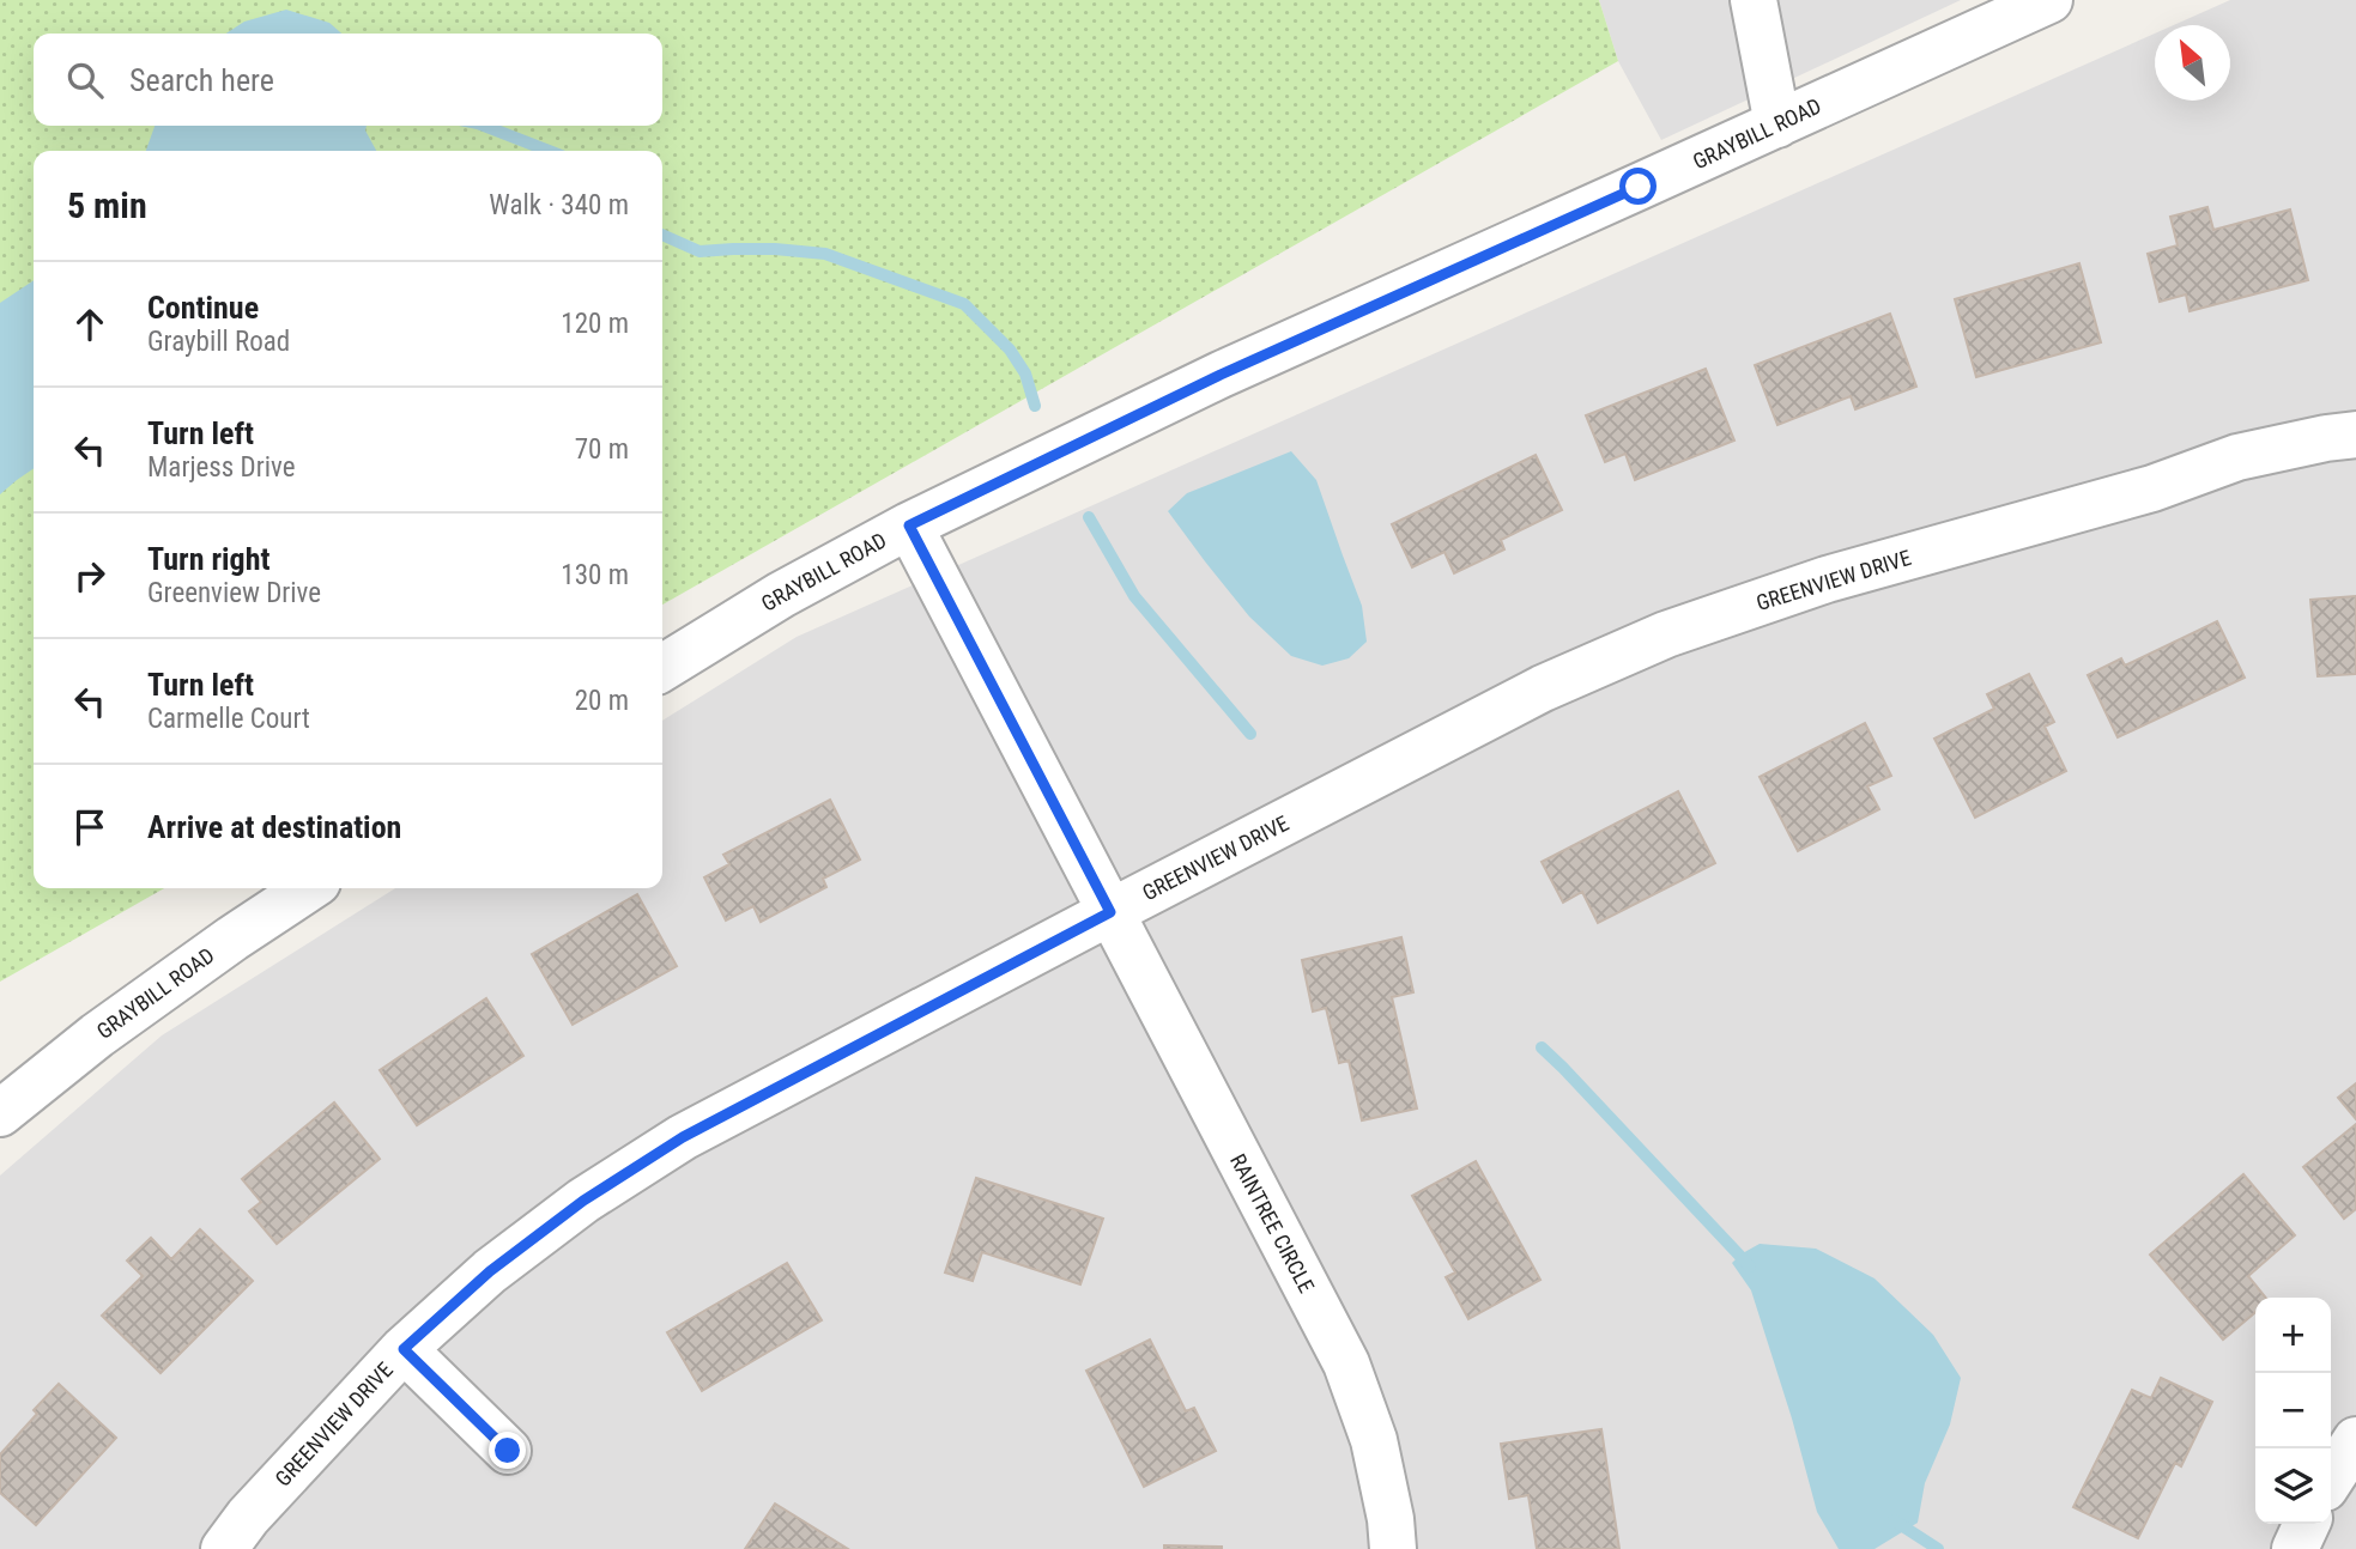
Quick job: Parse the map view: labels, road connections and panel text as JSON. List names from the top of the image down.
{
  "streets": {
    "street": ["GRAYBILL ROAD", "GREENVIEW DRIVE", "RAINTREE CIRCLE"]
  },
  "crossings": [
    ["GRAYBILL ROAD", "RAINTREE CIRCLE"],
    ["GREENVIEW DRIVE", "RAINTREE CIRCLE"]
  ],
  "north": "top left",
  "page": {
    "search": "Search here",
    "heading": ["5 min", "Walk · 340 m"],
    "list": [
      ["Continue", "Graybill Road", "120 m"],
      ["Turn left", "Marjess Drive", "70 m"],
      ["Turn right", "Greenview Drive", "130 m"],
      ["Turn left", "Carmelle Court", "20 m"],
      "Arrive at destination"
    ],
    "map_buttons": ["+", "−"]
  }
}
